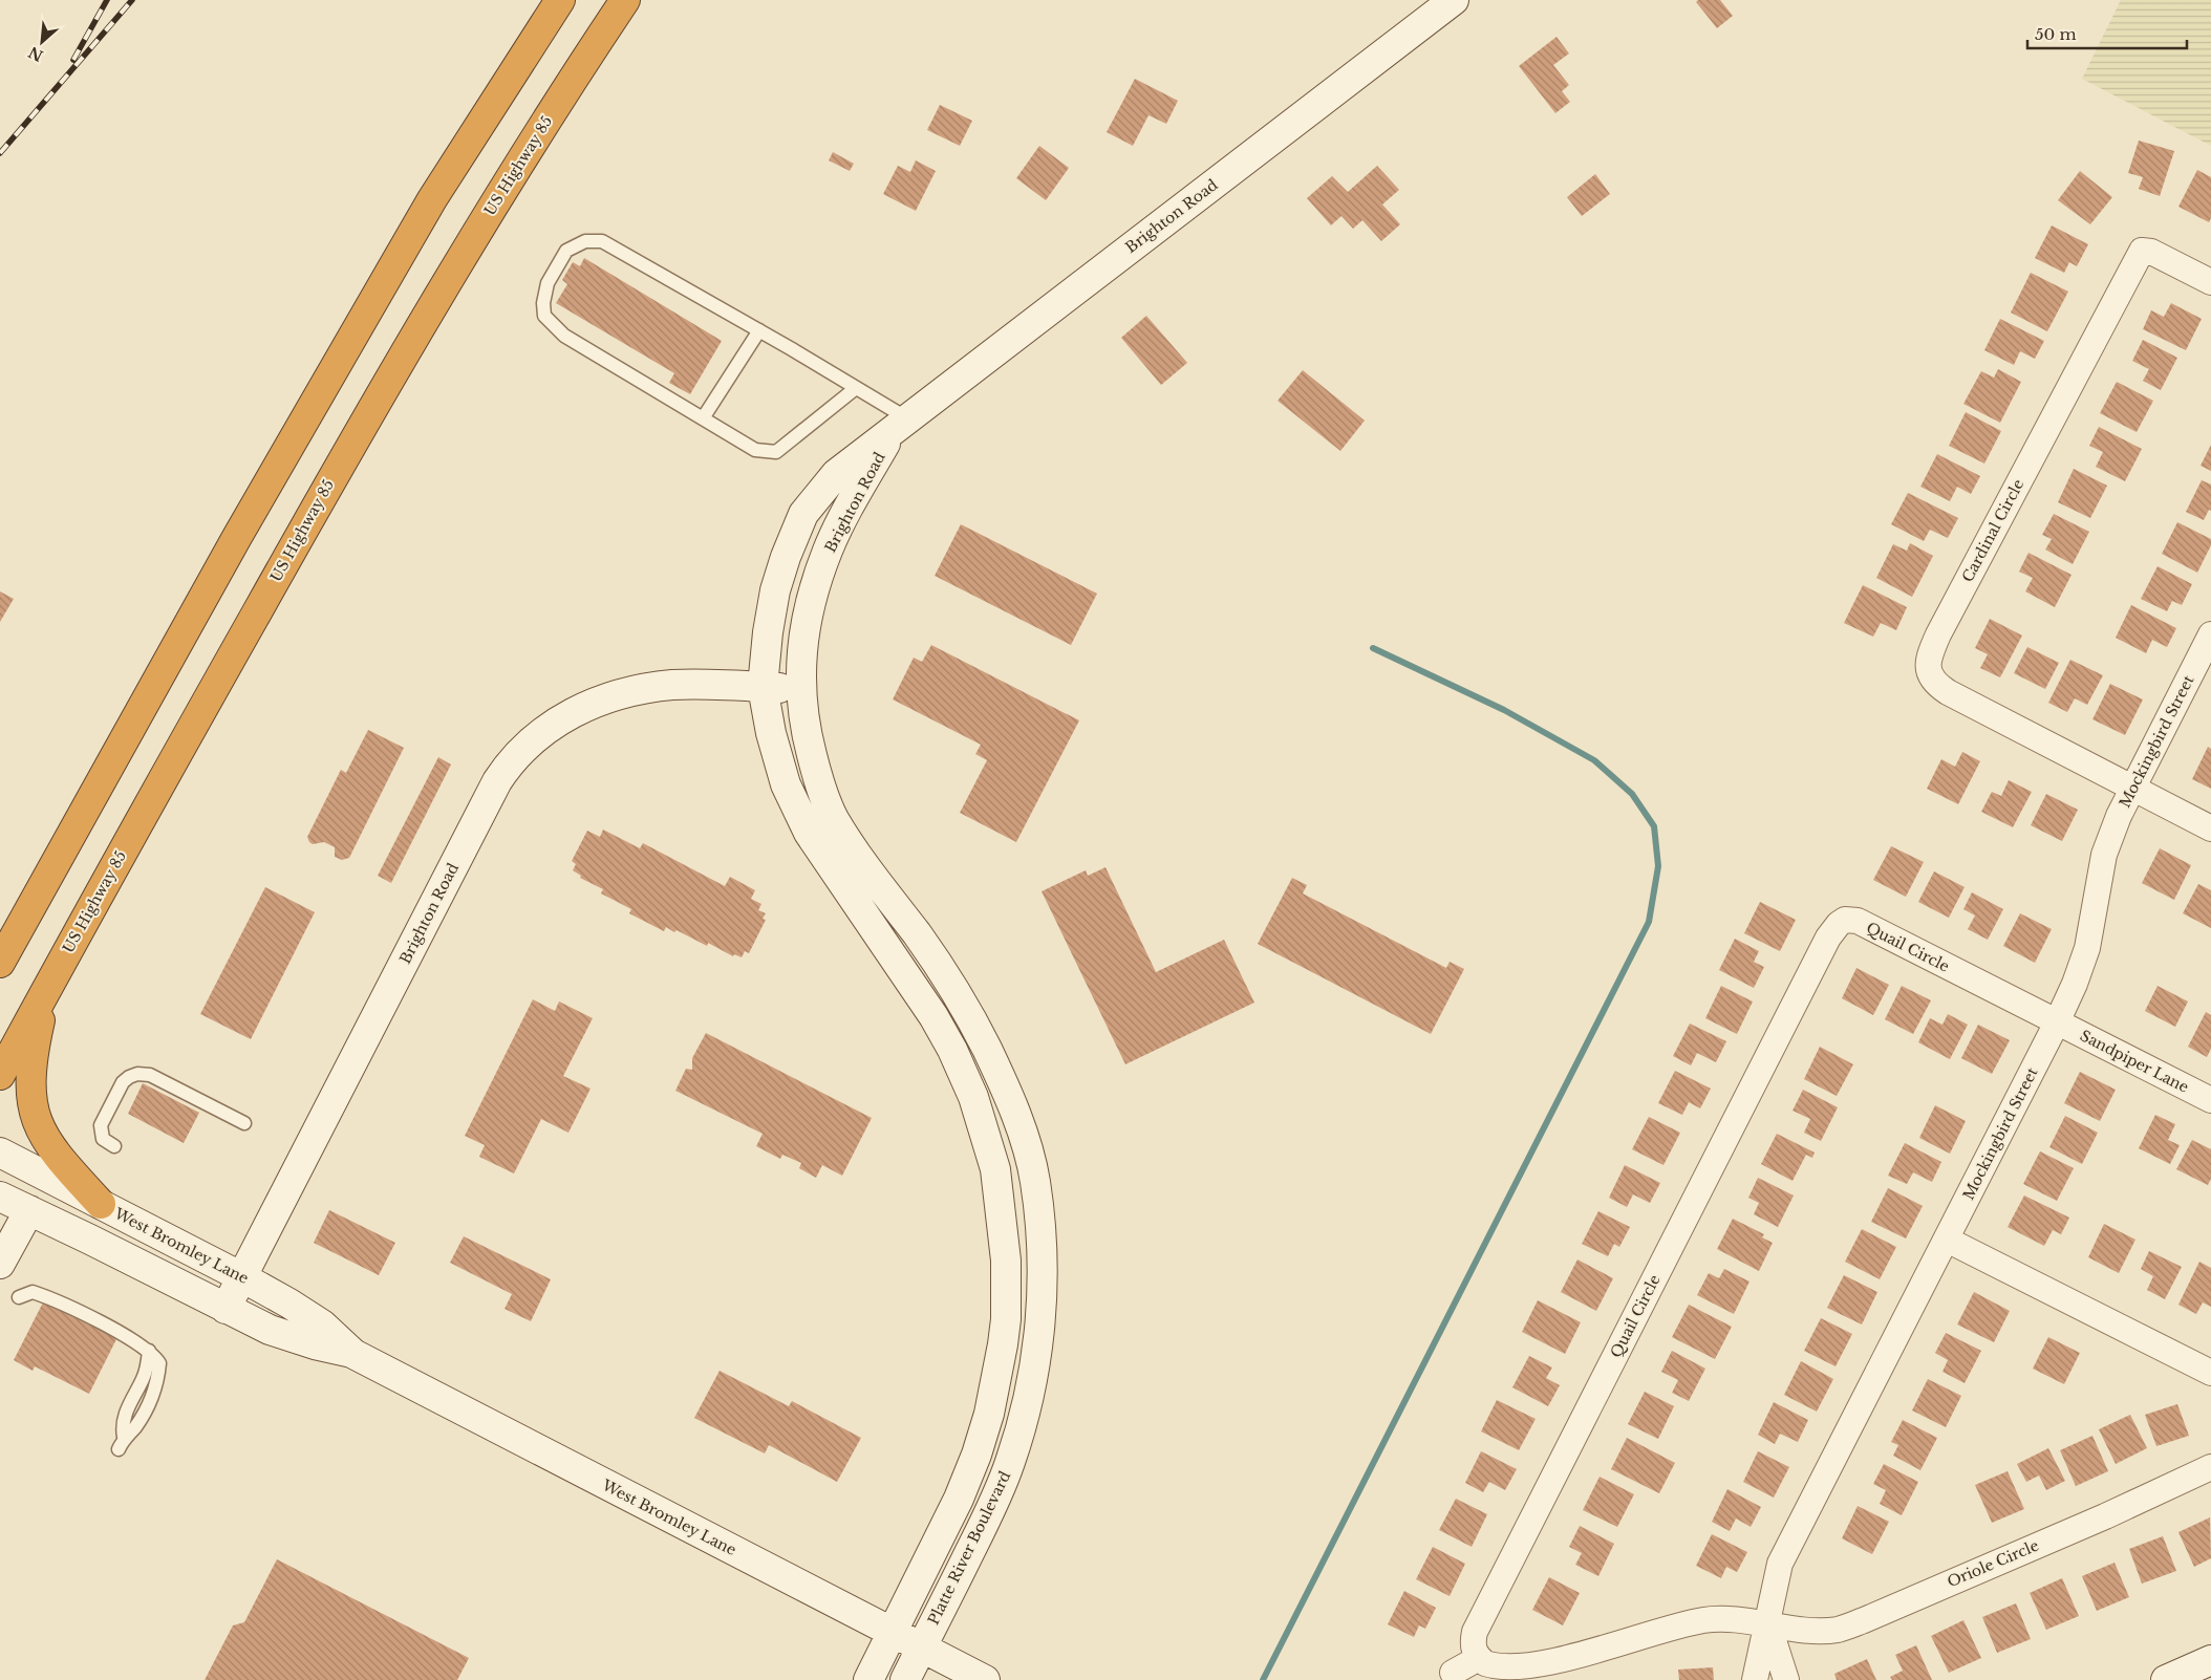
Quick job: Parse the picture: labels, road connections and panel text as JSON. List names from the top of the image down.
{
  "streets": {
    "highway": ["US Highway 85"],
    "main road": ["Brighton Road", "West Bromley Lane", "Platte River Boulevard"],
    "street": [
      "Cardinal Circle",
      "Mockingbird Street",
      "Quail Circle",
      "Sandpiper Lane",
      "Oriole Circle"
    ]
  },
  "crossings": [
    ["Brighton Road", "West Bromley Lane"],
    ["Brighton Road", "Platte River Boulevard"],
    ["Cardinal Circle", "Mockingbird Street"],
    ["Mockingbird Street", "Quail Circle"],
    ["Mockingbird Street", "Sandpiper Lane"],
    ["Mockingbird Street", "Oriole Circle"],
    ["Quail Circle", "Sandpiper Lane"],
    ["West Bromley Lane", "Platte River Boulevard"]
  ],
  "scale_bar": "50 m",
  "north": "bottom left"
}
